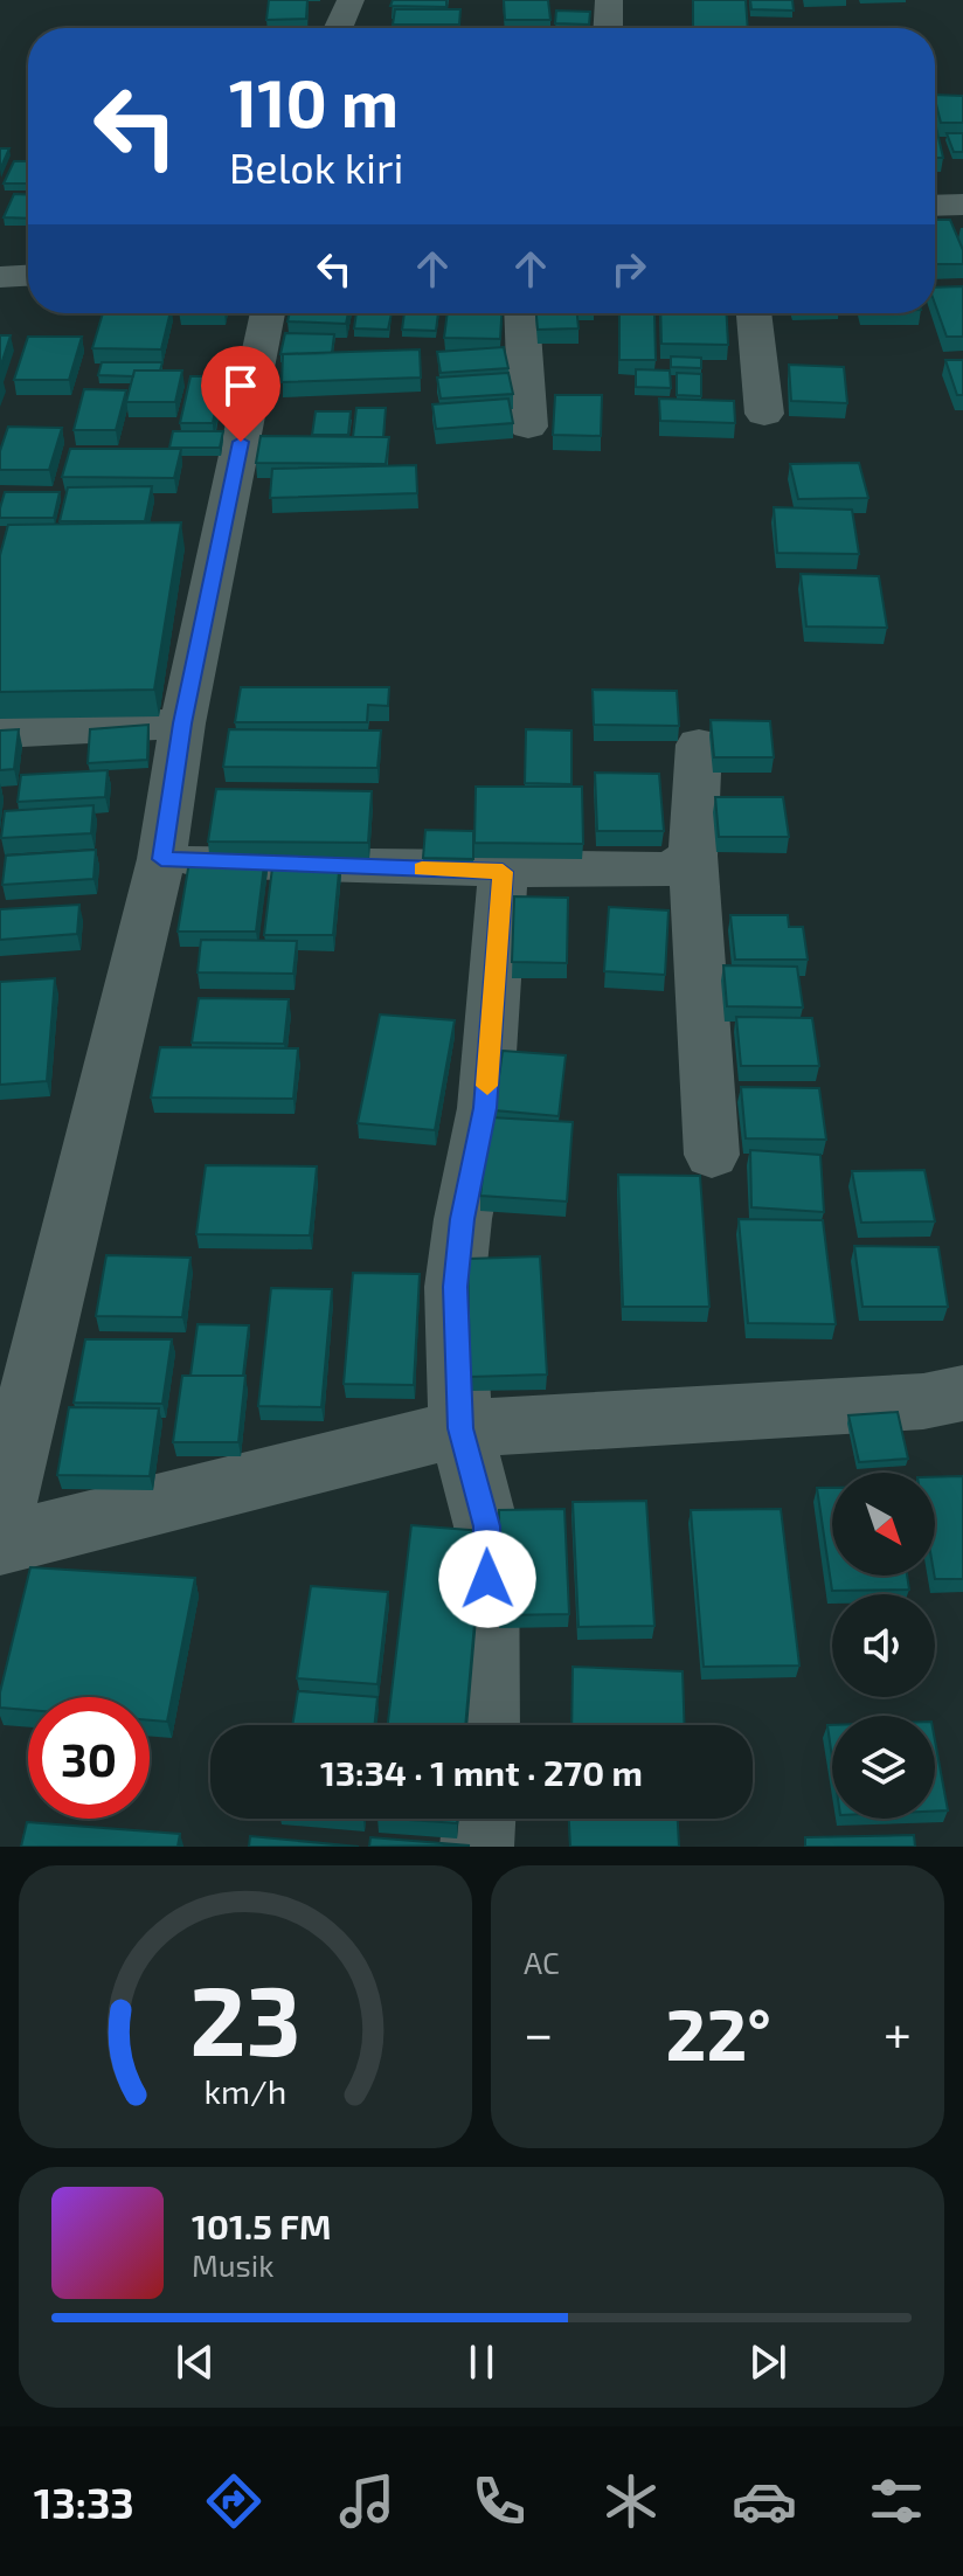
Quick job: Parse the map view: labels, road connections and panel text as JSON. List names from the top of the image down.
{
  "north": "bottom right",
  "page": {
    "turn": ["110 m", "Belok kiri"],
    "limit": "30",
    "trip": "13:34 · 1 mnt · 270 m",
    "tile": "AC",
    "heat": ["−", "22°", "+"],
    "song": ["101.5 FM", "Musik"],
    "tabs": "13:33",
    "gauge": ["23", "km/h"]
  }
}
